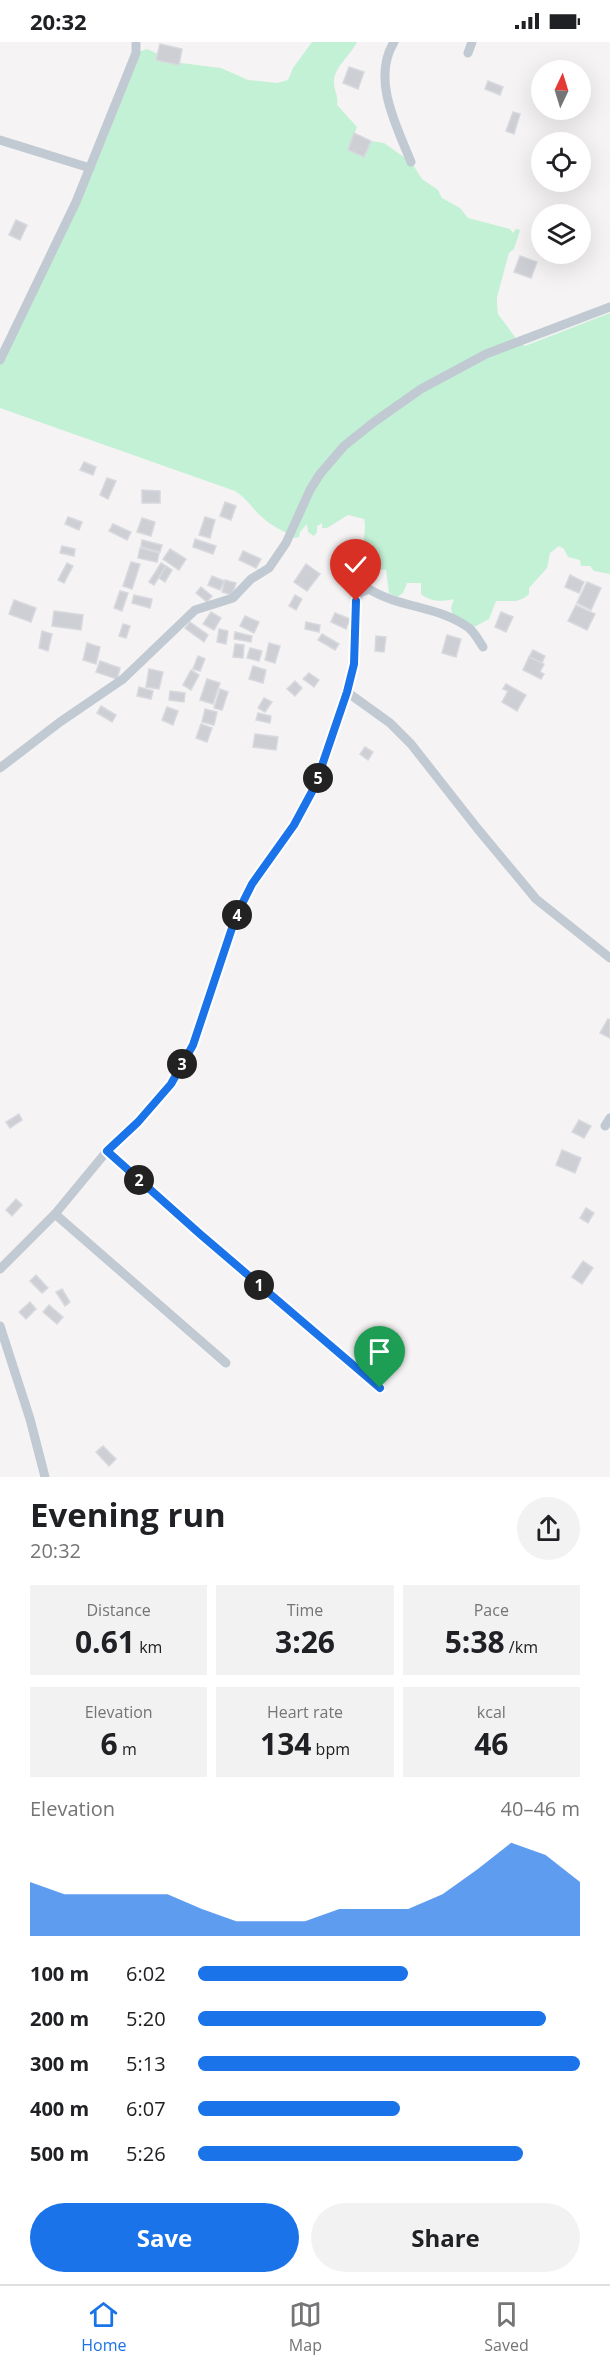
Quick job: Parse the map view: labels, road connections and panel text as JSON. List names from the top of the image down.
{
  "north": "top",
  "page": {
    "status": "20:32",
    "pins": [
      "5",
      "4",
      "3",
      "2",
      "1"
    ],
    "heading": ["Evening run", "20:32"],
    "stats": [
      ["Distance", "0.61 km"],
      ["Time", "3:26"],
      ["Pace", "5:38 /km"],
      ["Elevation", "6 m"],
      ["Heart rate", "134 bpm"],
      ["kcal", "46"]
    ],
    "chart": ["Elevation", "40–46 m"],
    "list": [
      {
        "name": "100 m",
        "note": "6:02"
      },
      {
        "name": "200 m",
        "note": "5:20"
      },
      {
        "name": "300 m",
        "note": "5:13"
      },
      {
        "name": "400 m",
        "note": "6:07"
      },
      {
        "name": "500 m",
        "note": "5:26"
      }
    ],
    "buttons": ["Save", "Share"],
    "tabs": ["Home", "Map", "Saved"]
  }
}
